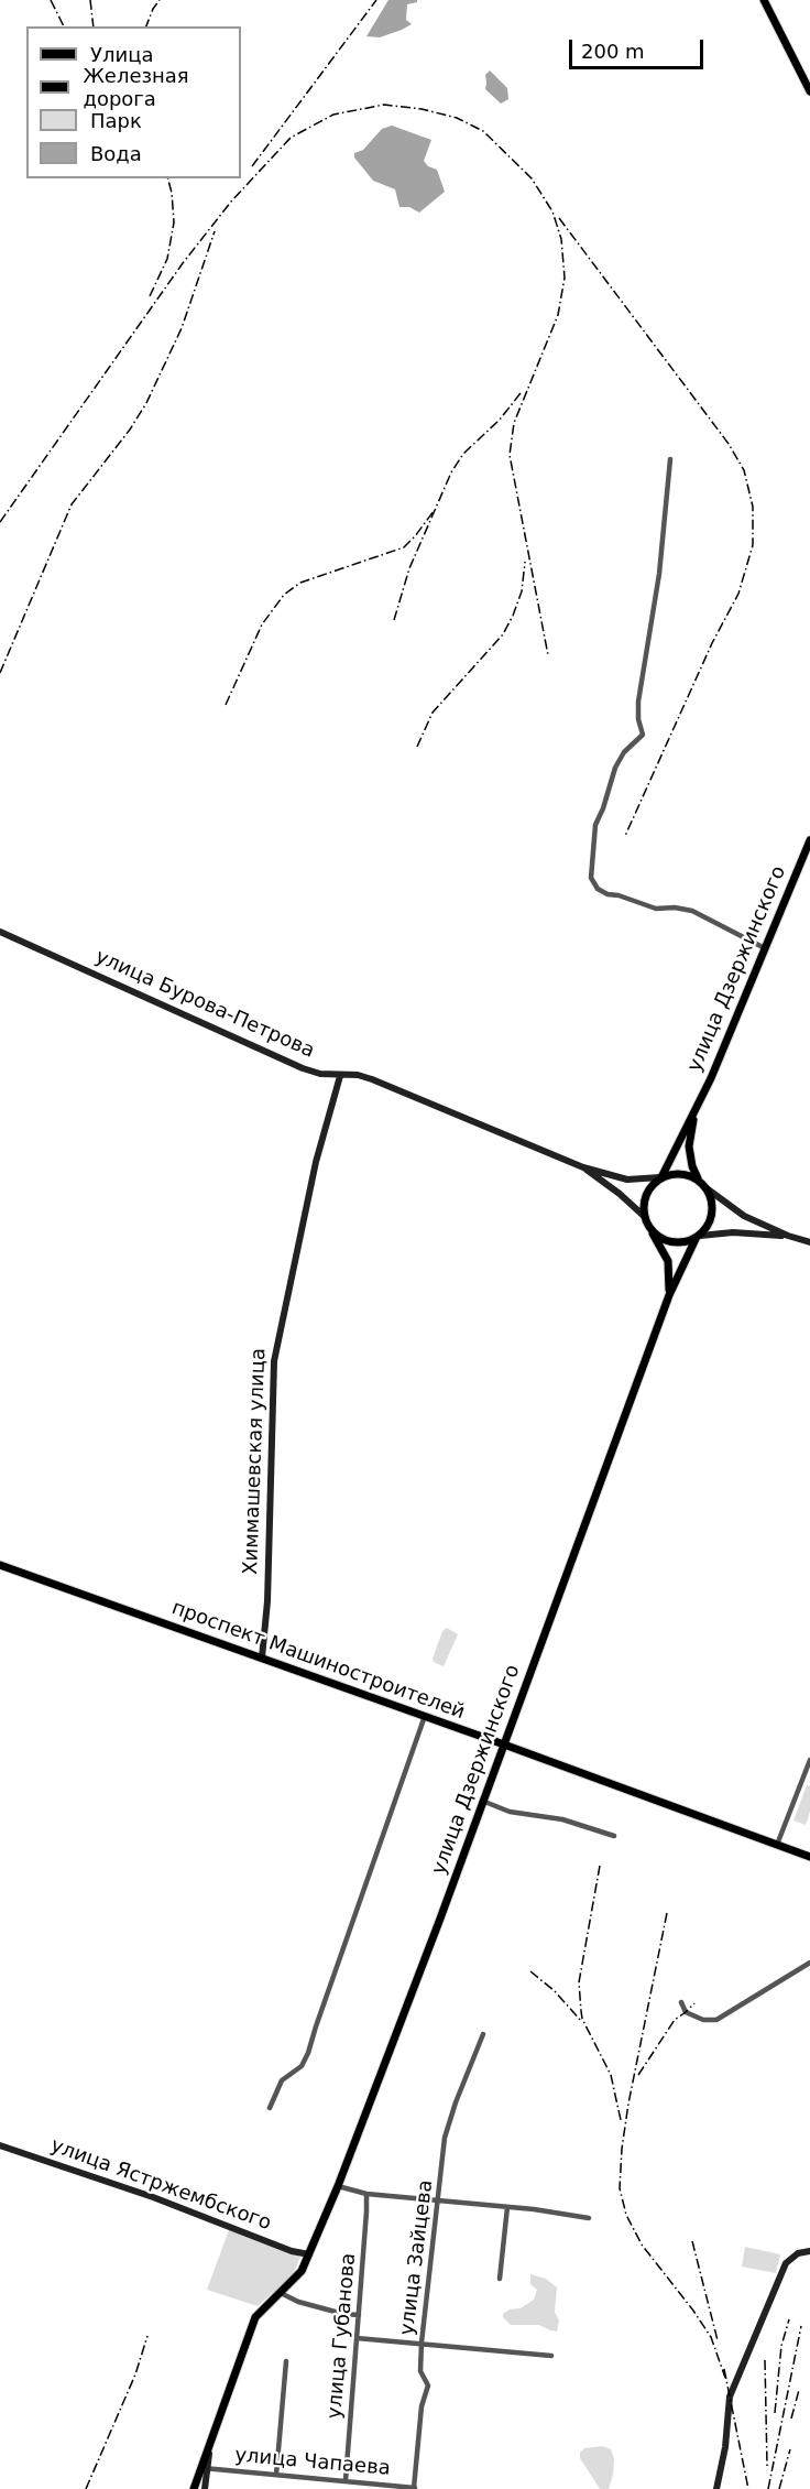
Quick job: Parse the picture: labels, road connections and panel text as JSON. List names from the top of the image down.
{
  "streets": {
    "main road": [
      "улица Дзержинского",
      "улица Бурова-Петрова",
      "Химмашевская улица",
      "проспект Машиностроителей",
      "улица Ястржембского"
    ],
    "street": ["улица Зайцева", "улица Губанова", "улица Чапаева"]
  },
  "crossings": [
    ["улица Дзержинского", "улица Бурова-Петрова"],
    ["улица Дзержинского", "проспект Машиностроителей"],
    ["улица Дзержинского", "улица Ястржембского"],
    ["улица Дзержинского", "улица Чапаева"],
    ["улица Бурова-Петрова", "Химмашевская улица"],
    ["Химмашевская улица", "проспект Машиностроителей"],
    ["улица Зайцева", "улица Чапаева"],
    ["улица Губанова", "улица Чапаева"]
  ],
  "legend": [
    "Улица",
    "Железная дорога",
    "Парк",
    "Вода"
  ],
  "scale_bar": "200 m"
}
